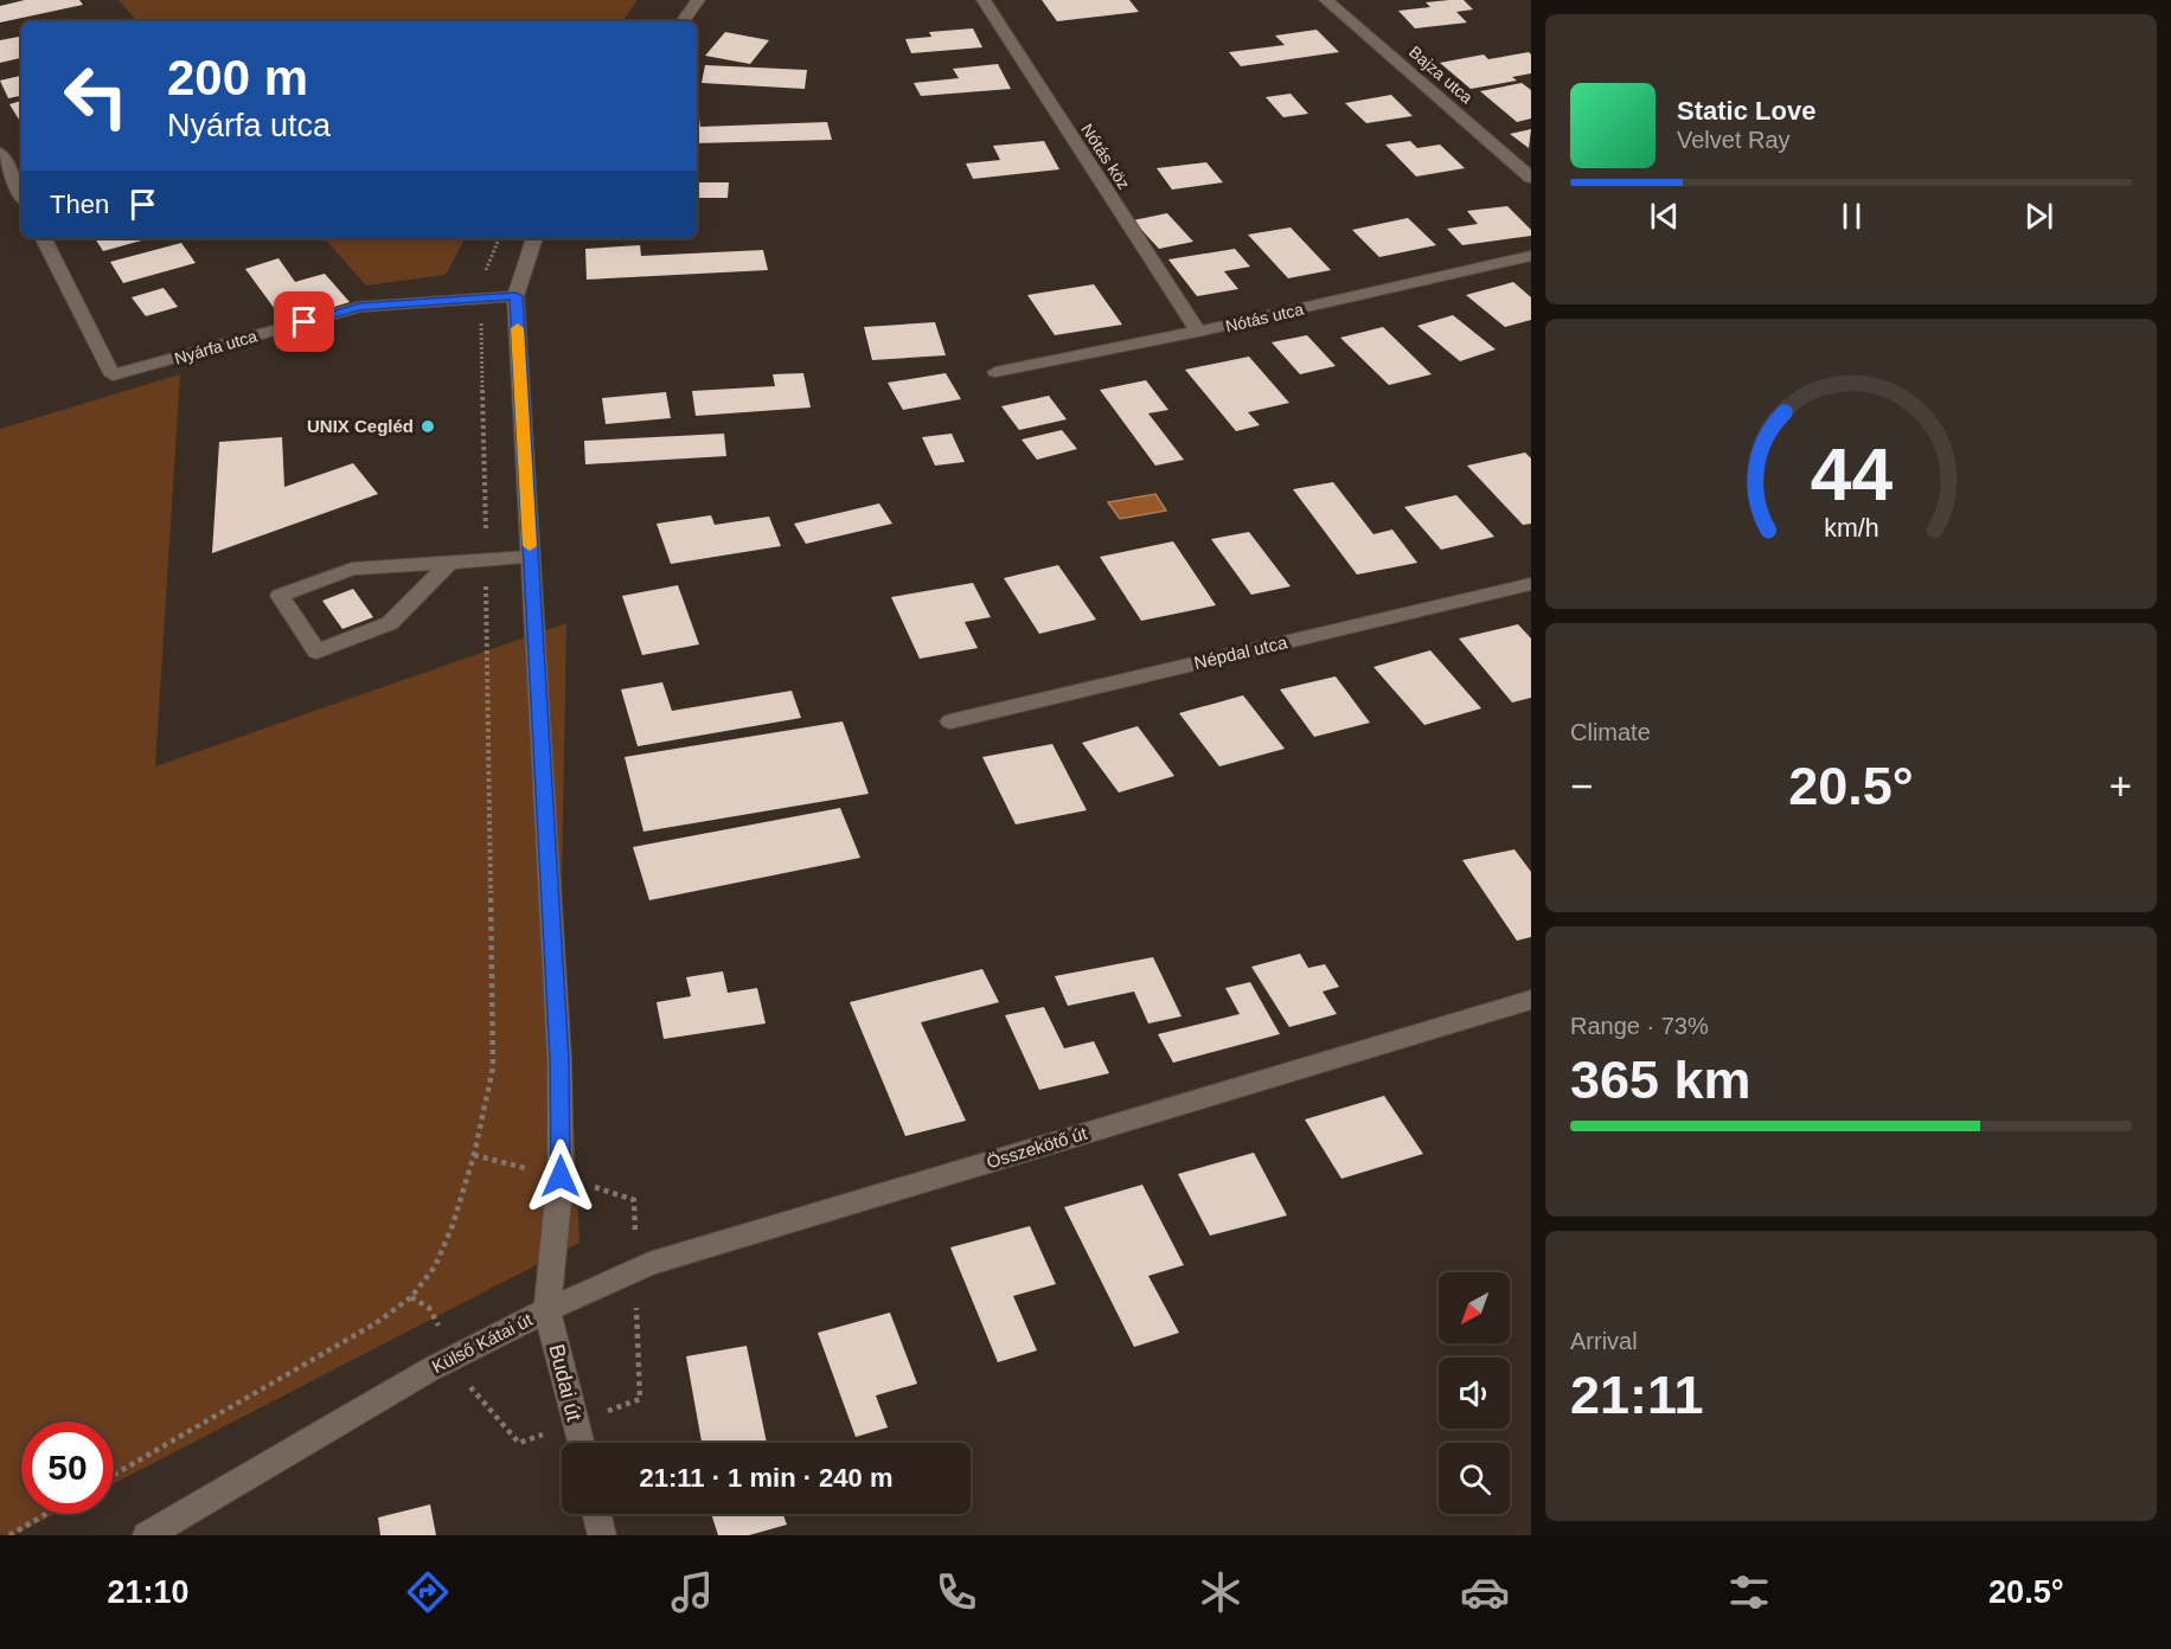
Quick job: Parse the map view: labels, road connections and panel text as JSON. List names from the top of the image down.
{
  "streets": {
    "street": [
      "Bajza utca",
      "Nótás köz",
      "Nótás utca",
      "Nyárfa utca",
      "Népdal utca",
      "Összekötő út",
      "Külső Kátai út",
      "Budai út"
    ]
  },
  "crossings": [
    ["Nótás köz", "Nótás utca"],
    ["Nyárfa utca", "Külső Kátai út"],
    ["Összekötő út", "Külső Kátai út"],
    ["Összekötő út", "Budai út"],
    ["Külső Kátai út", "Budai út"]
  ],
  "places": ["UNIX Cegléd"],
  "north": "bottom left",
  "page": {
    "turn": ["200 m", "Nyárfa utca"],
    "song": ["Static Love", "Velvet Ray"],
    "then": "Then",
    "tile": [
      "Climate",
      ["Range · 73%", "365 km"],
      ["Arrival", "21:11"]
    ],
    "heat": ["−", "20.5°", "+"],
    "limit": "50",
    "trip": "21:11 · 1 min · 240 m",
    "tabs": ["21:10", "20.5°"],
    "gauge": ["44", "km/h"]
  }
}
